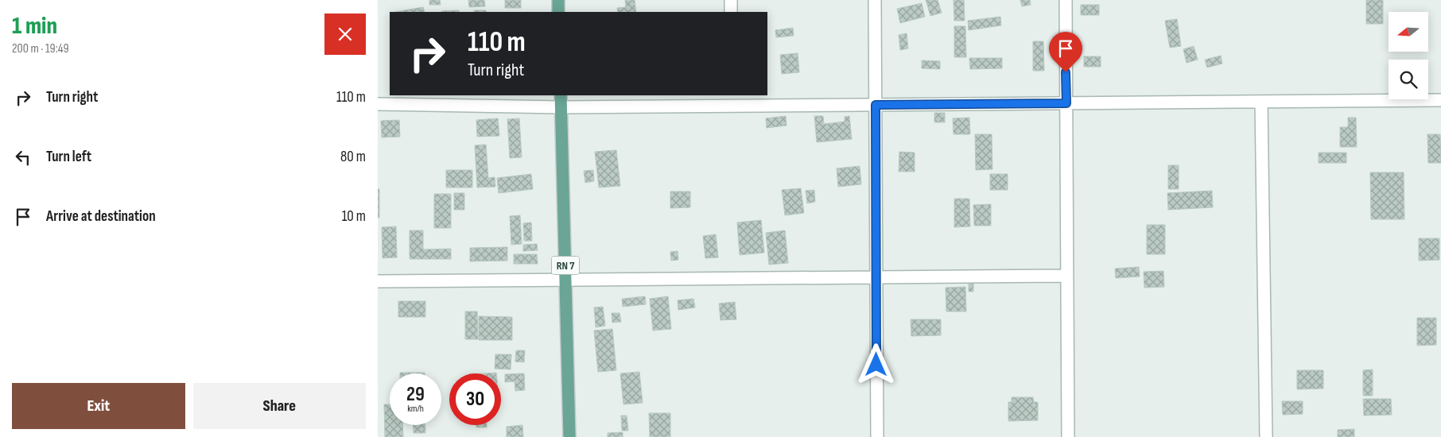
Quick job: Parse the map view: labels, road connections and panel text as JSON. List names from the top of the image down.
{
  "streets": {
    "main road": ["RN 7"]
  },
  "north": "left",
  "page": {
    "heading": ["1 min", "200 m · 19:49"],
    "turn": ["110 m", "Turn right"],
    "list": [
      {
        "name": "Turn right",
        "value": "110 m"
      },
      {
        "name": "Turn left",
        "value": "80 m"
      },
      {
        "name": "Arrive at destination",
        "value": "10 m"
      }
    ],
    "speed": "29 km/h",
    "limit": "30",
    "buttons": ["Exit", "Share"]
  }
}
